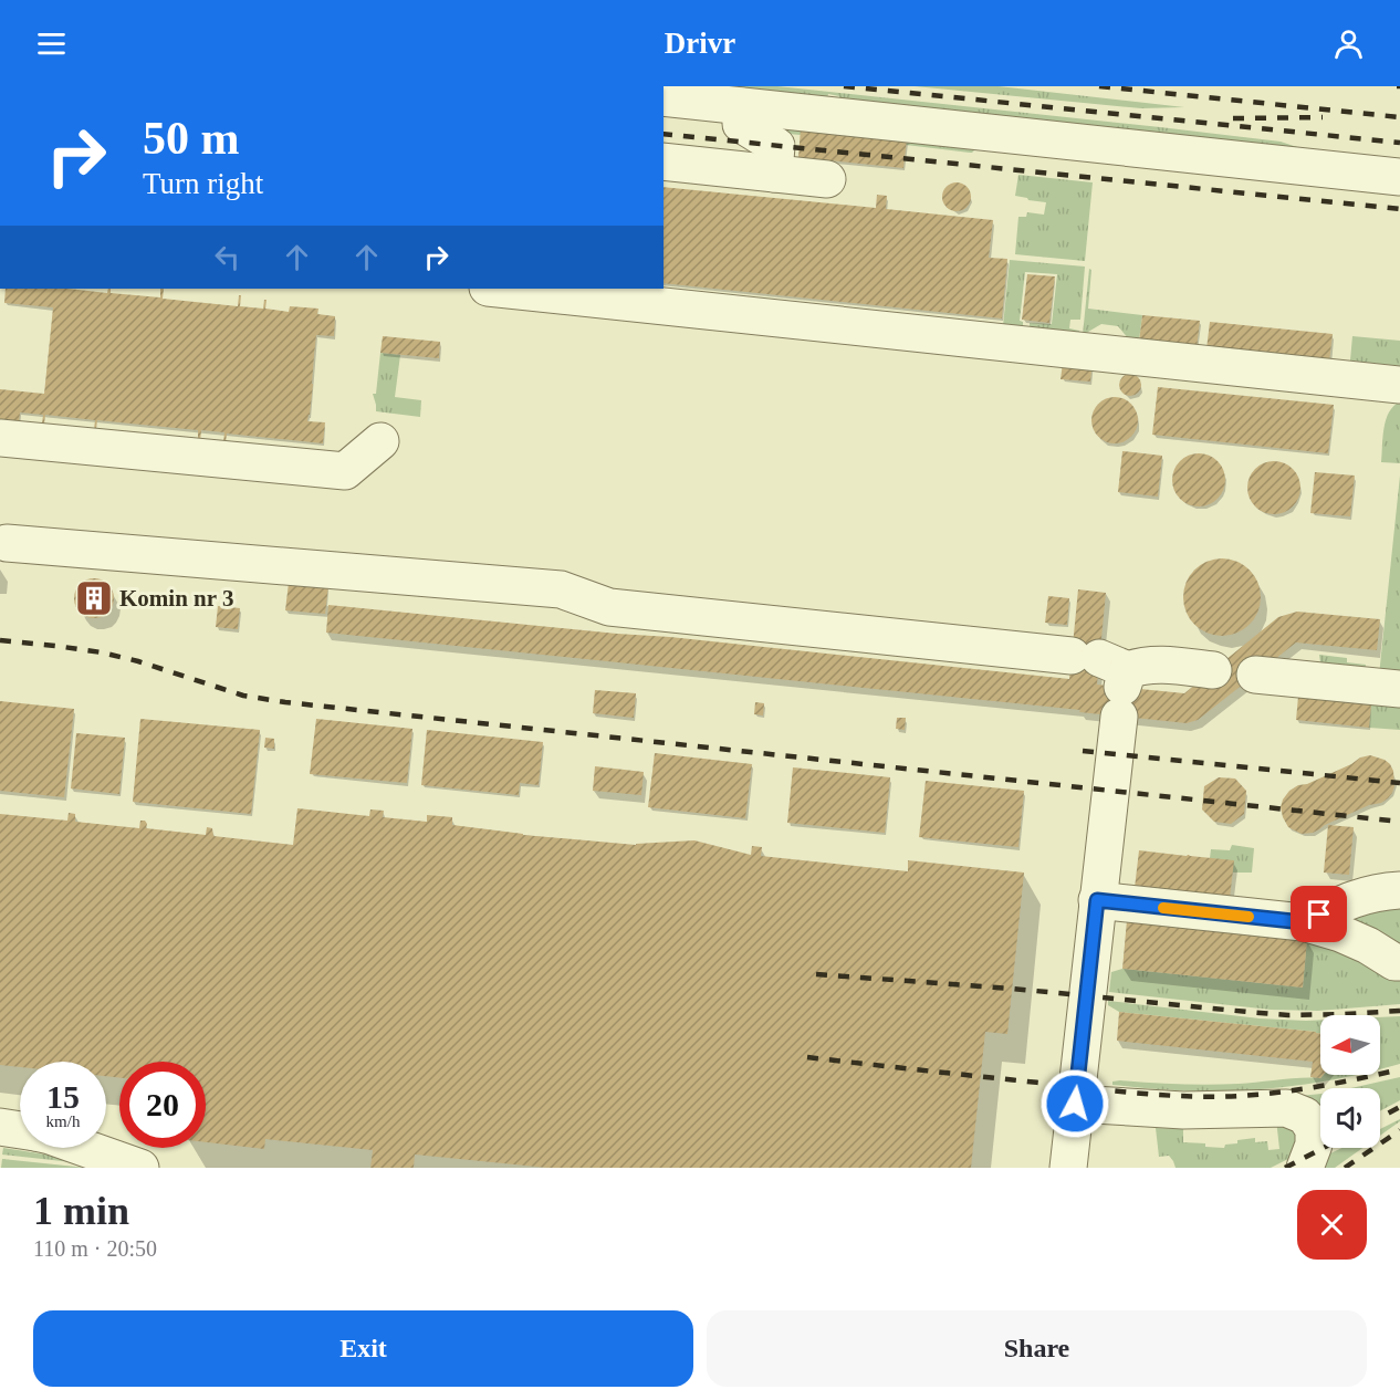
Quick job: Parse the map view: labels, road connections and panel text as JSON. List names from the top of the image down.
{
  "places": {
    "building": ["Komin nr 3"]
  },
  "north": "left",
  "page": {
    "header": "Drivr",
    "turn": ["50 m", "Turn right"],
    "speed": "15 km/h",
    "limit": "20",
    "heading": ["1 min", "110 m · 20:50"],
    "buttons": ["Exit", "Share"]
  }
}
